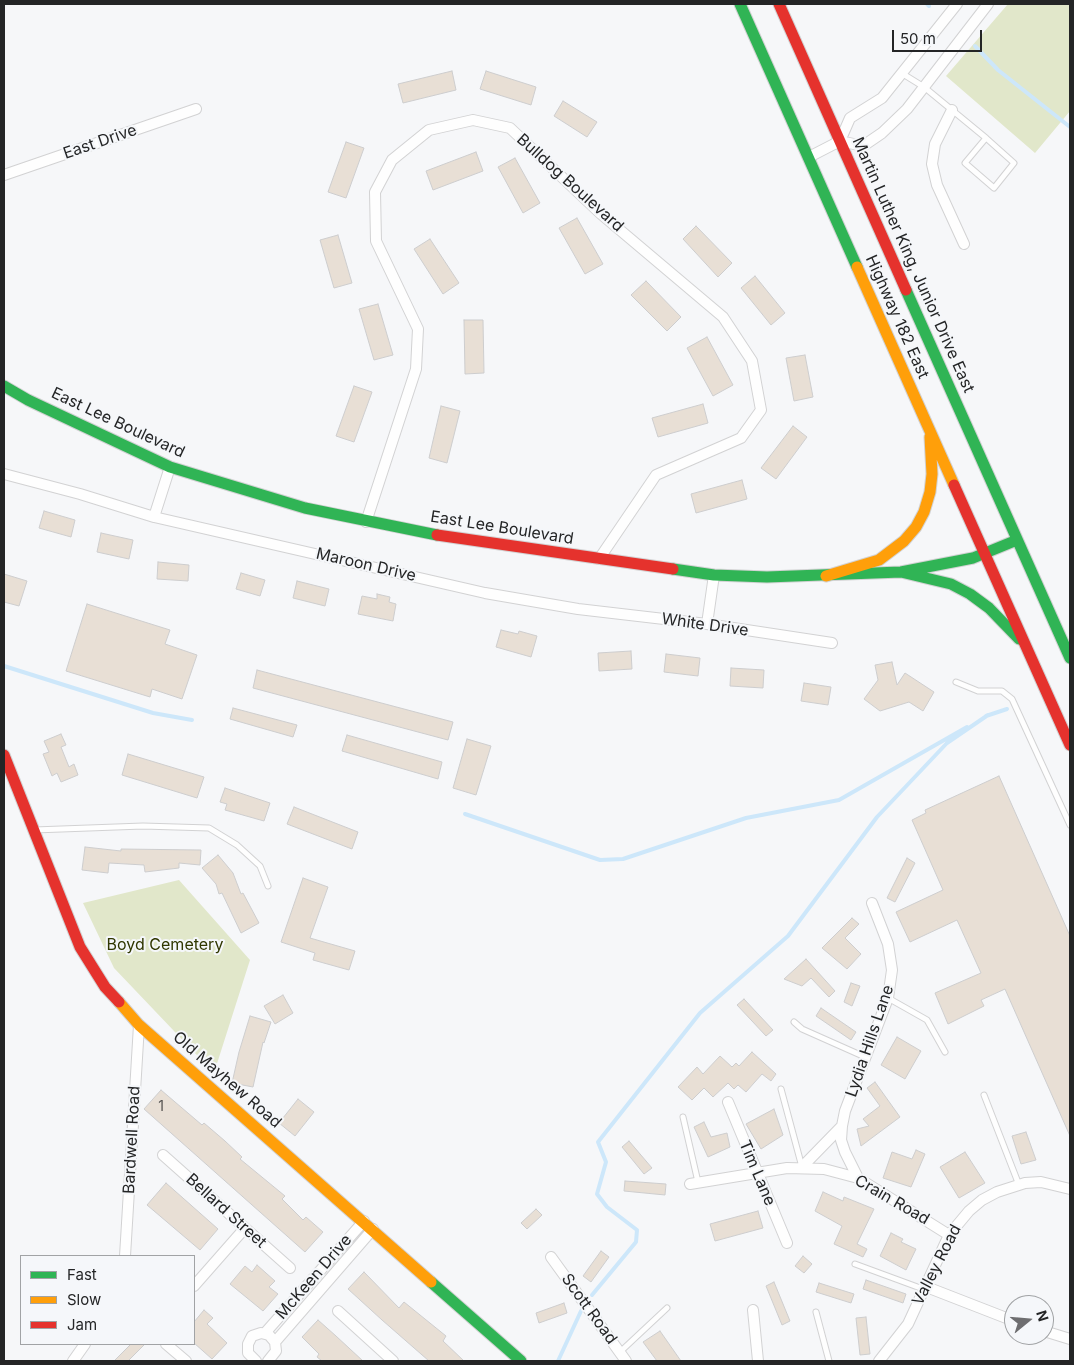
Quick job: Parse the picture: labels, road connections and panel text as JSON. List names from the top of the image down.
{
  "streets": {
    "main road": [
      "Martin Luther King, Junior Drive East",
      "Highway 182 East",
      "East Lee Boulevard",
      "Old Mayhew Road"
    ],
    "street": [
      "East Drive",
      "Bulldog Boulevard",
      "Maroon Drive",
      "White Drive",
      "Lydia Hills Lane",
      "Bardwell Road",
      "Tim Lane",
      "Crain Road",
      "Bellard Street",
      "Valley Road",
      "McKeen Drive",
      "Scott Road"
    ]
  },
  "crossings": [
    ["Bulldog Boulevard", "East Lee Boulevard"],
    ["Martin Luther King, Junior Drive East", "East Lee Boulevard"],
    ["Highway 182 East", "East Lee Boulevard"],
    ["Maroon Drive", "White Drive"],
    ["Lydia Hills Lane", "Crain Road"],
    ["Old Mayhew Road", "Bardwell Road"],
    ["Old Mayhew Road", "McKeen Drive"],
    ["Tim Lane", "Crain Road"],
    ["Crain Road", "Valley Road"]
  ],
  "parks": ["Boyd Cemetery"],
  "house_numbers": ["1"],
  "legend": ["Fast", "Slow", "Jam"],
  "scale_bar": "50 m",
  "north": "right"
}
